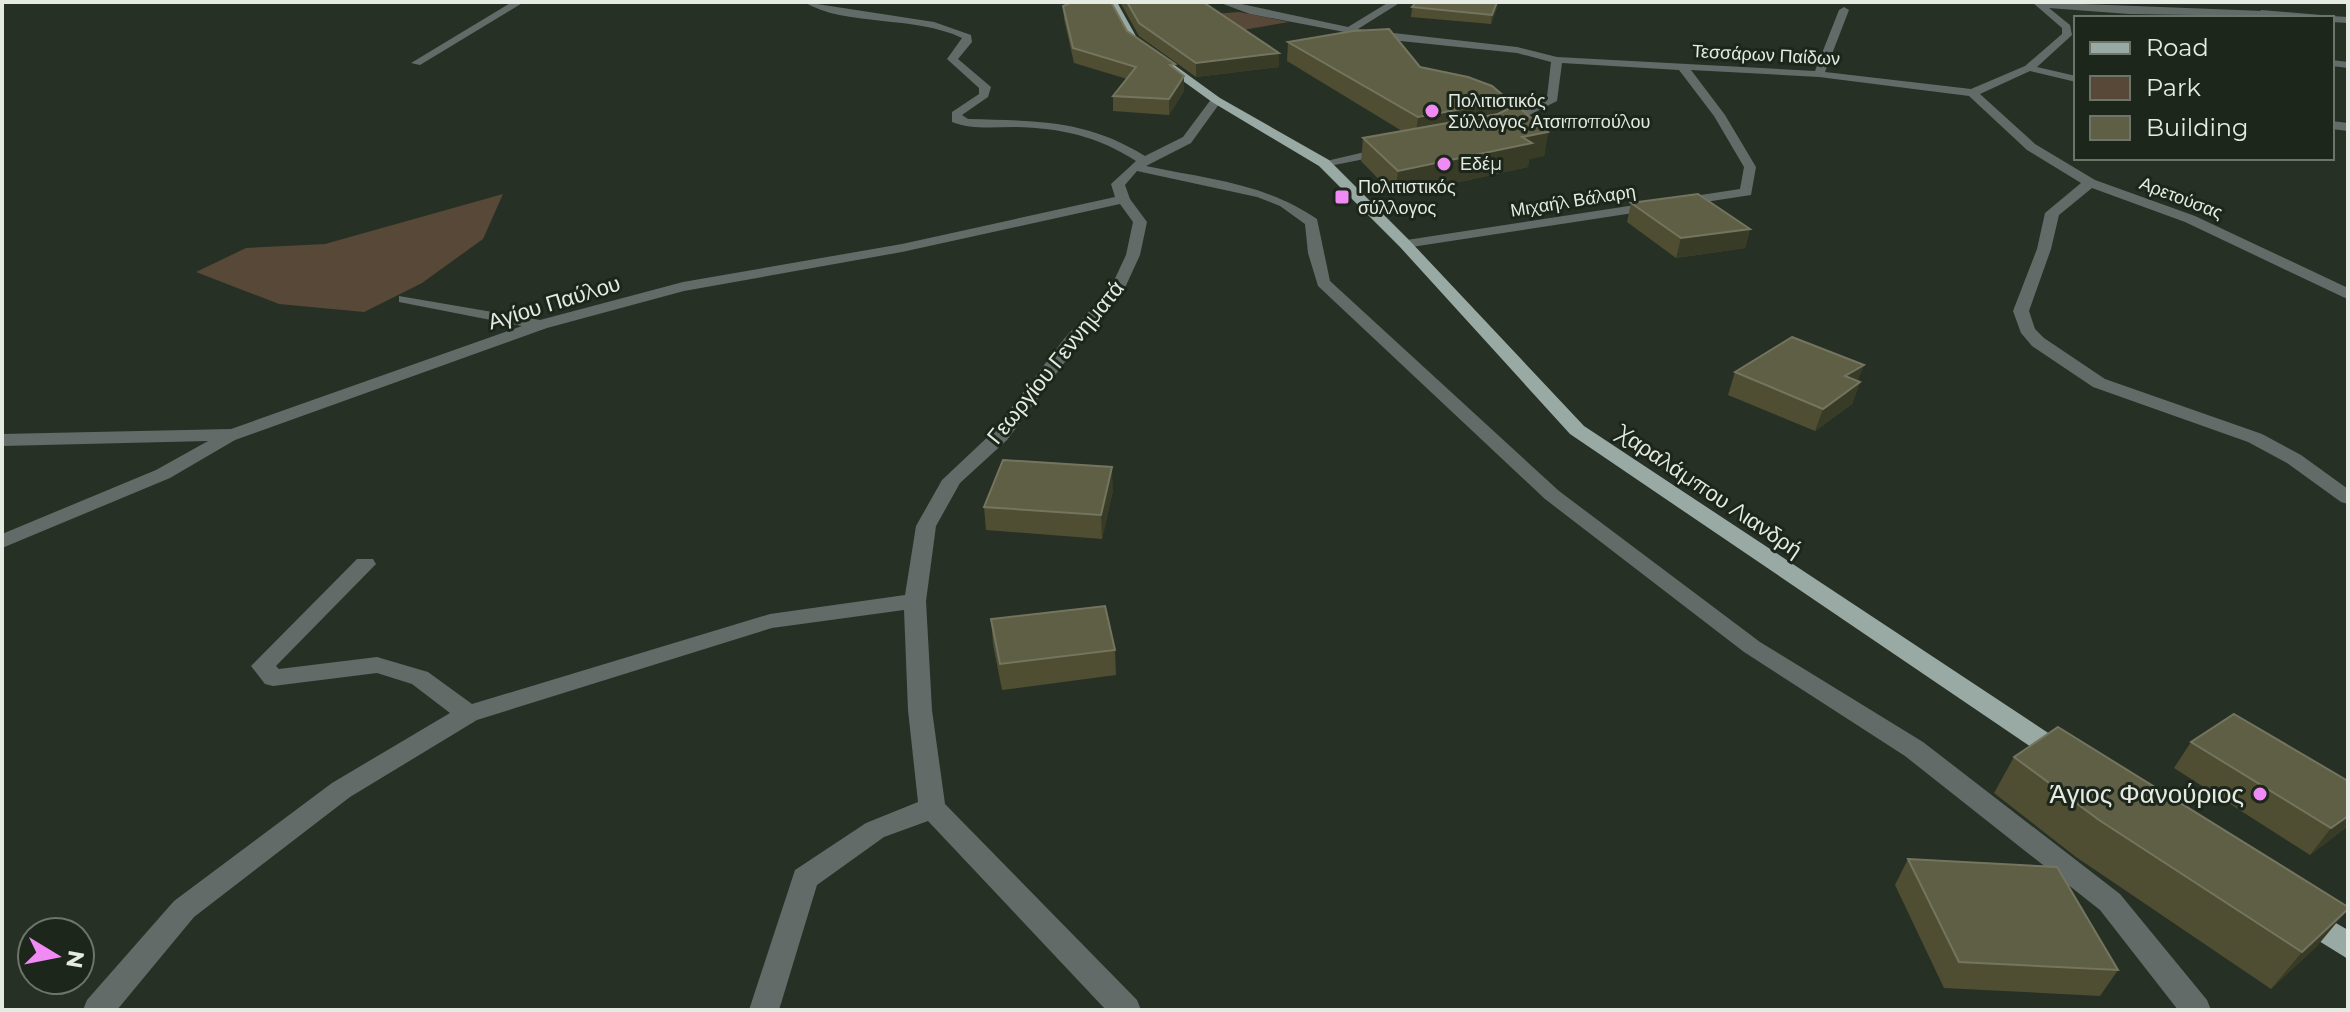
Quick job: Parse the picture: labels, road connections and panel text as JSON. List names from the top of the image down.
{
  "streets": {
    "main road": ["Χαραλάμπου Λιανδρή"],
    "street": [
      "Τεσσάρων Παίδων",
      "Αρετούσας",
      "Μιχαήλ Βάλαρη",
      "Αγίου Παύλου",
      "Γεωργίου Γεννηματά"
    ]
  },
  "crossings": [
    ["Τεσσάρων Παίδων", "Αρετούσας"],
    ["Τεσσάρων Παίδων", "Μιχαήλ Βάλαρη"],
    ["Μιχαήλ Βάλαρη", "Χαραλάμπου Λιανδρή"],
    ["Αγίου Παύλου", "Γεωργίου Γεννηματά"]
  ],
  "places": {
    "other": ["Πολιτιστικός Σύλλογος Ατσιποπούλου", "Εδέμ", "Άγιος Φανούριος"],
    "transit": ["Πολιτιστικός σύλλογος"]
  },
  "legend": ["Road", "Park", "Building"],
  "north": "right"
}
